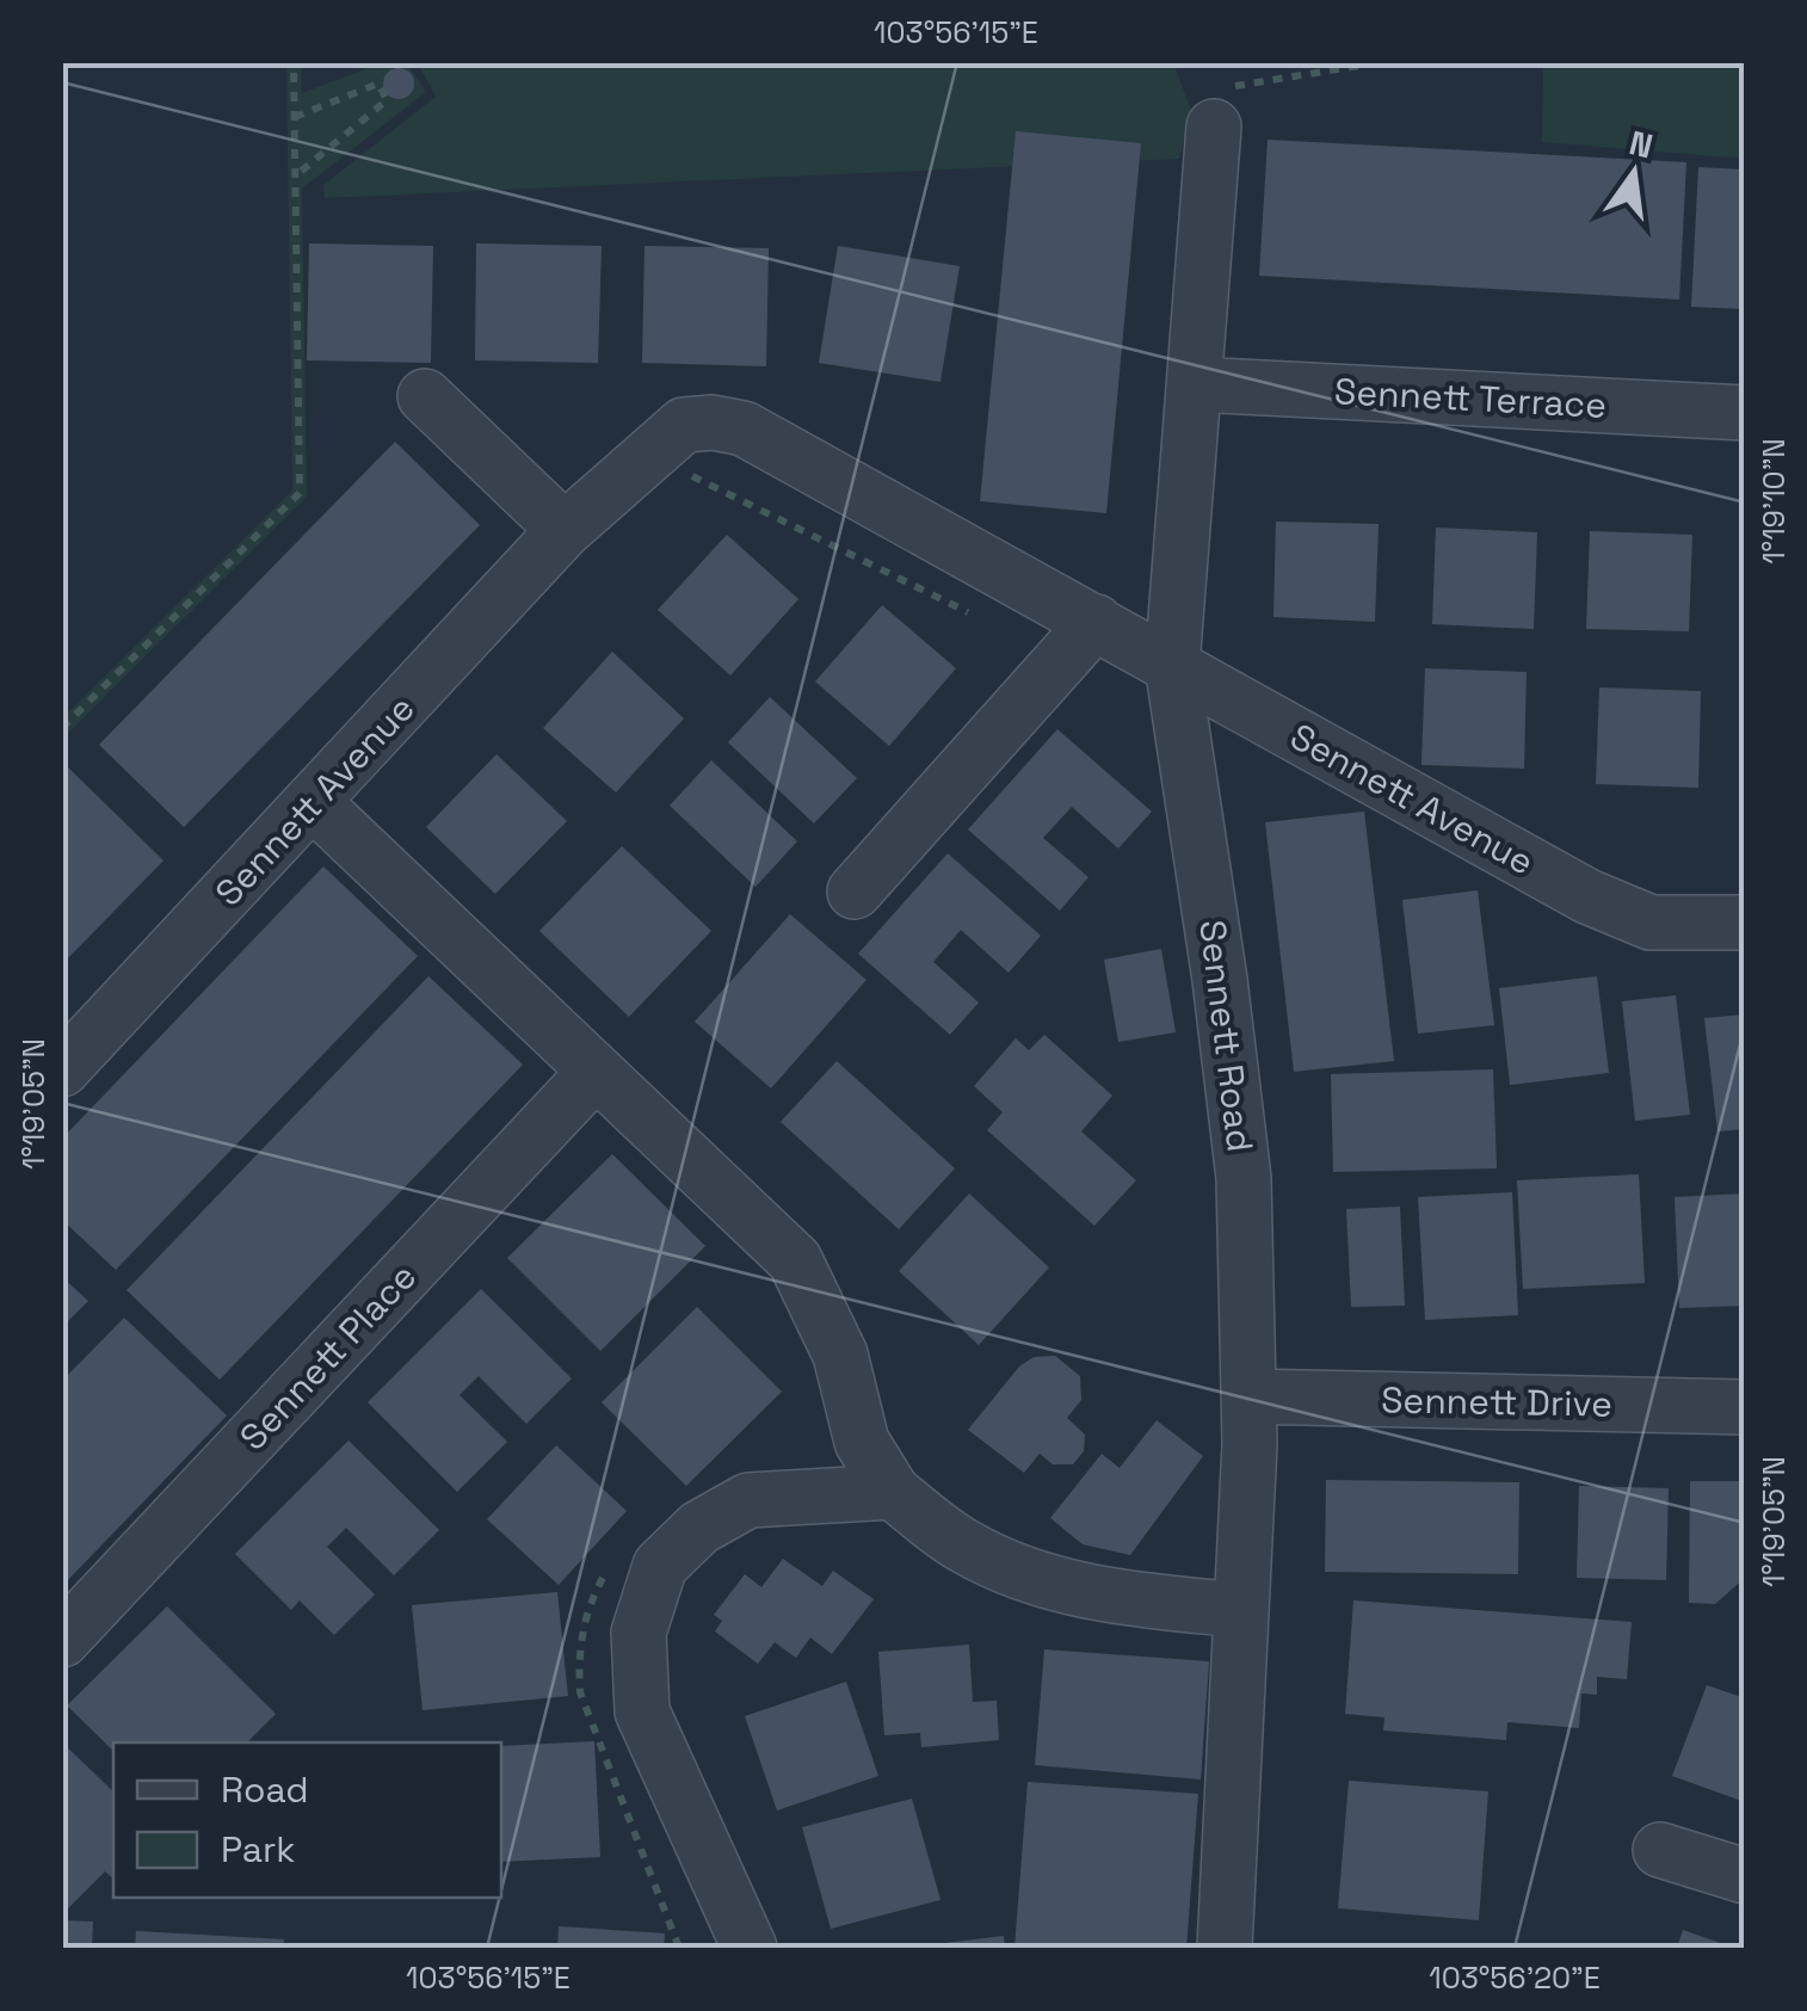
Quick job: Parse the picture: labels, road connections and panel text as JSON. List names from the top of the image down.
{
  "streets": {
    "street": [
      "Sennett Terrace",
      "Sennett Avenue",
      "Sennett Road",
      "Sennett Place",
      "Sennett Drive"
    ]
  },
  "crossings": [
    ["Sennett Terrace", "Sennett Road"],
    ["Sennett Avenue", "Sennett Road"],
    ["Sennett Road", "Sennett Drive"]
  ],
  "legend": ["Road", "Park"],
  "north": "top",
  "coordinates": [
    "103°56'15\"E",
    "1°19'10\"N",
    "1°19'05\"N",
    "103°56'20\"E"
  ]
}
